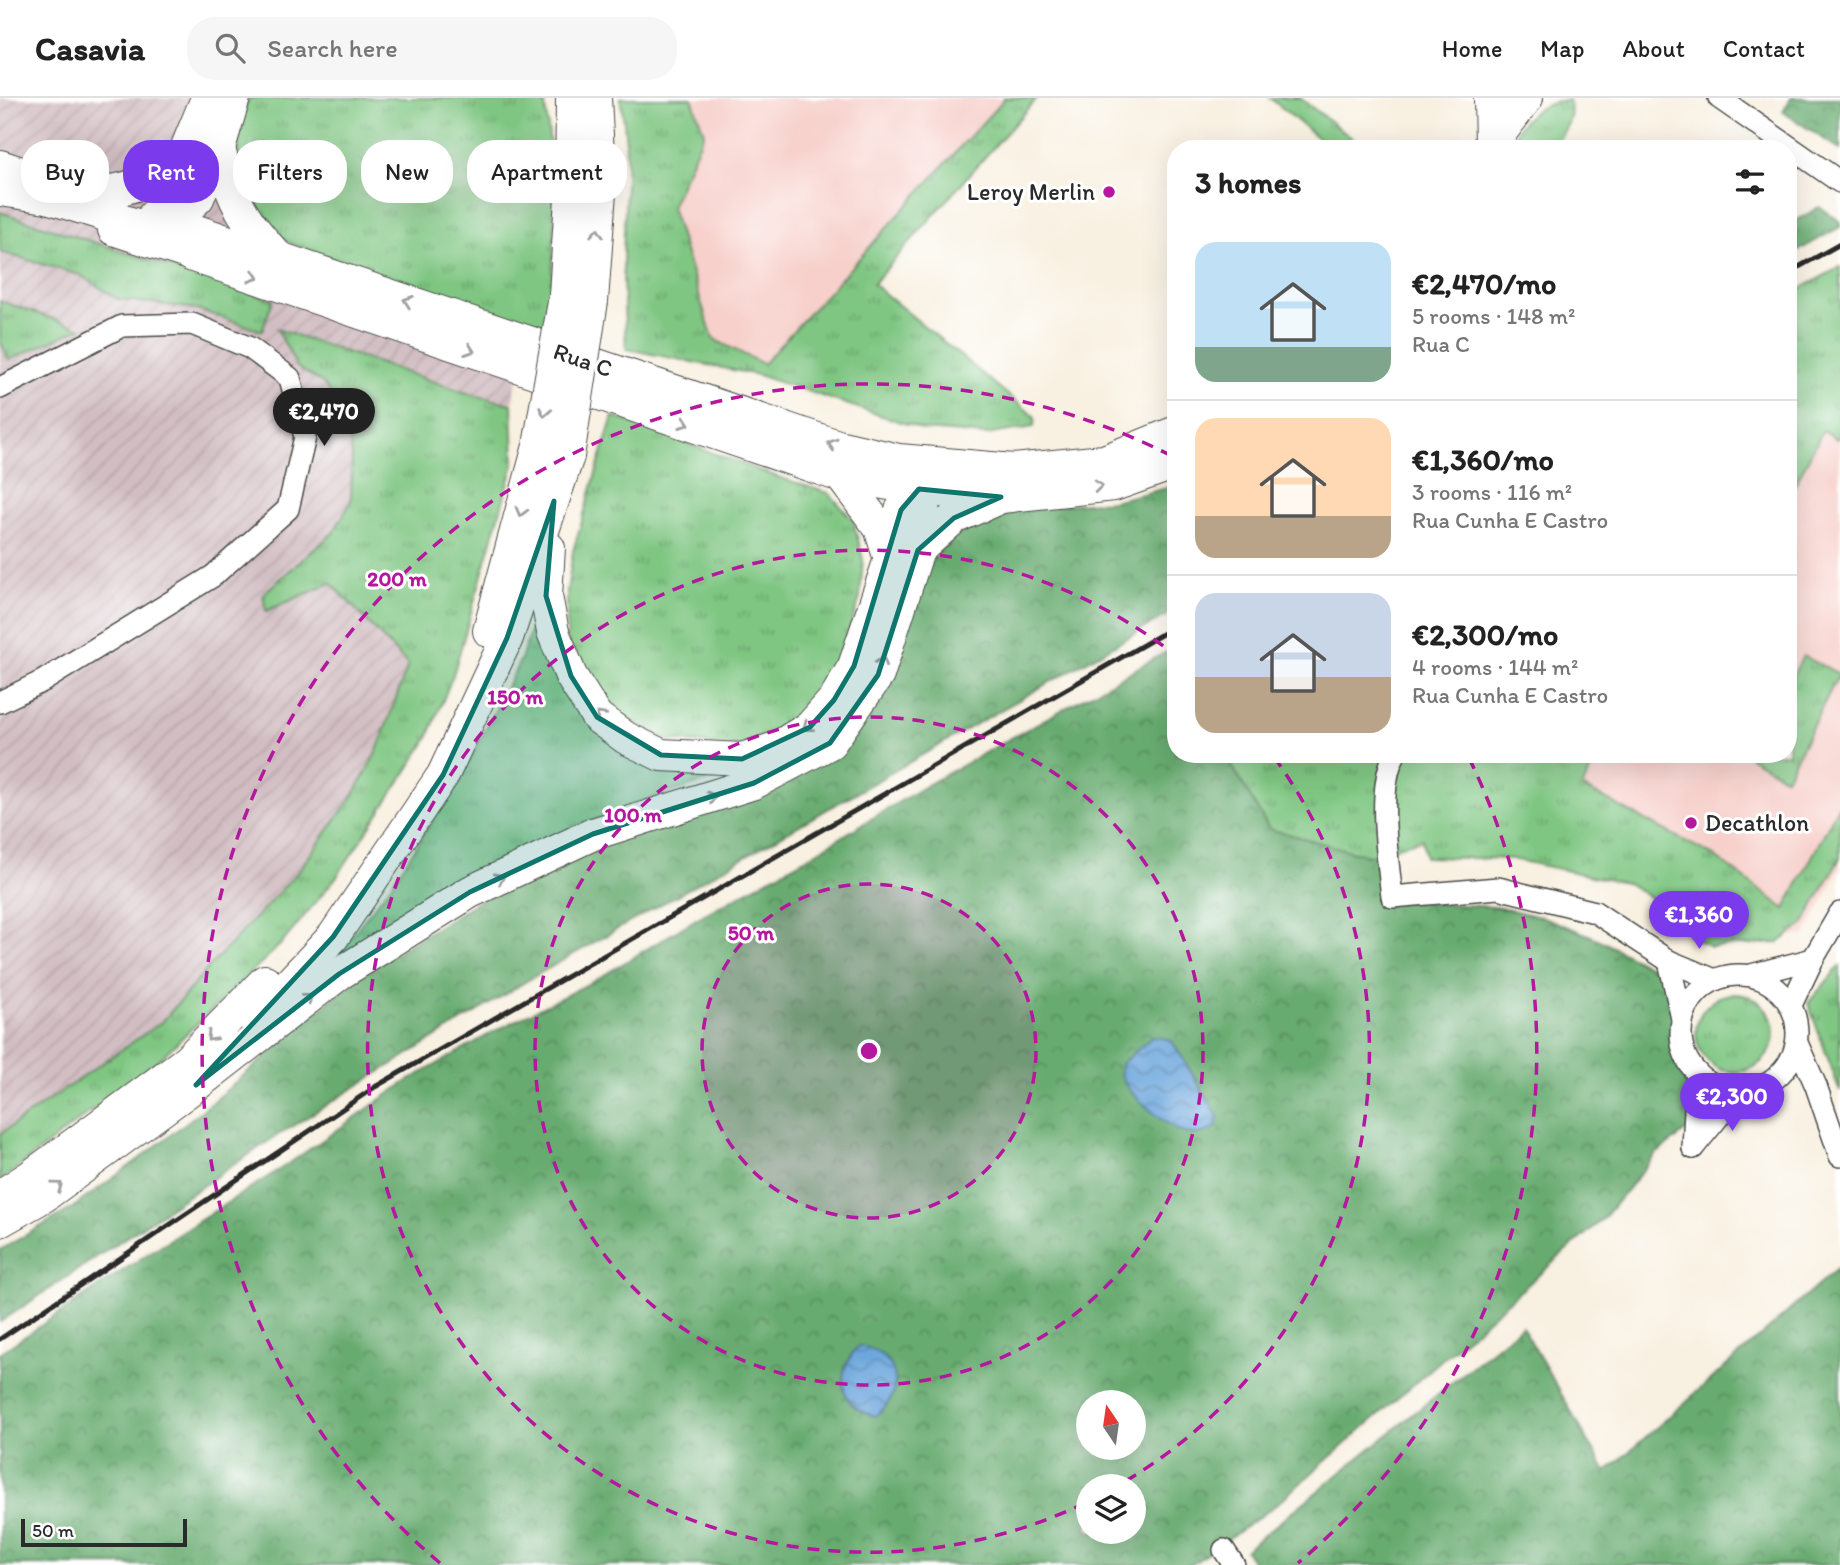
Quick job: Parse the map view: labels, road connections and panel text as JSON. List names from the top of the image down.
{
  "streets": {
    "main road": ["Rua C"]
  },
  "places": ["Leroy Merlin", "Decathlon"],
  "scale_bar": "50 m",
  "north": "top",
  "page": {
    "header": "Casavia",
    "search": "Search here",
    "nav": [
      "Home",
      "Map",
      "About",
      "Contact"
    ],
    "chip": [
      "Buy",
      "Rent",
      "Filters",
      "New",
      "Apartment"
    ],
    "heading": "3 homes",
    "list": [
      {
        "name": "€2,470/mo",
        "note": "5 rooms · 148 m² · Rua C"
      },
      {
        "name": "€1,360/mo",
        "note": "3 rooms · 116 m² · Rua Cunha E Castro"
      },
      {
        "name": "€2,300/mo",
        "note": "4 rooms · 144 m² · Rua Cunha E Castro"
      }
    ],
    "price": ["€2,470", "€1,360", "€2,300"],
    "scale": "50 m"
  },
  "rings": [
    "200 m",
    "150 m",
    "100 m",
    "50 m"
  ]
}
